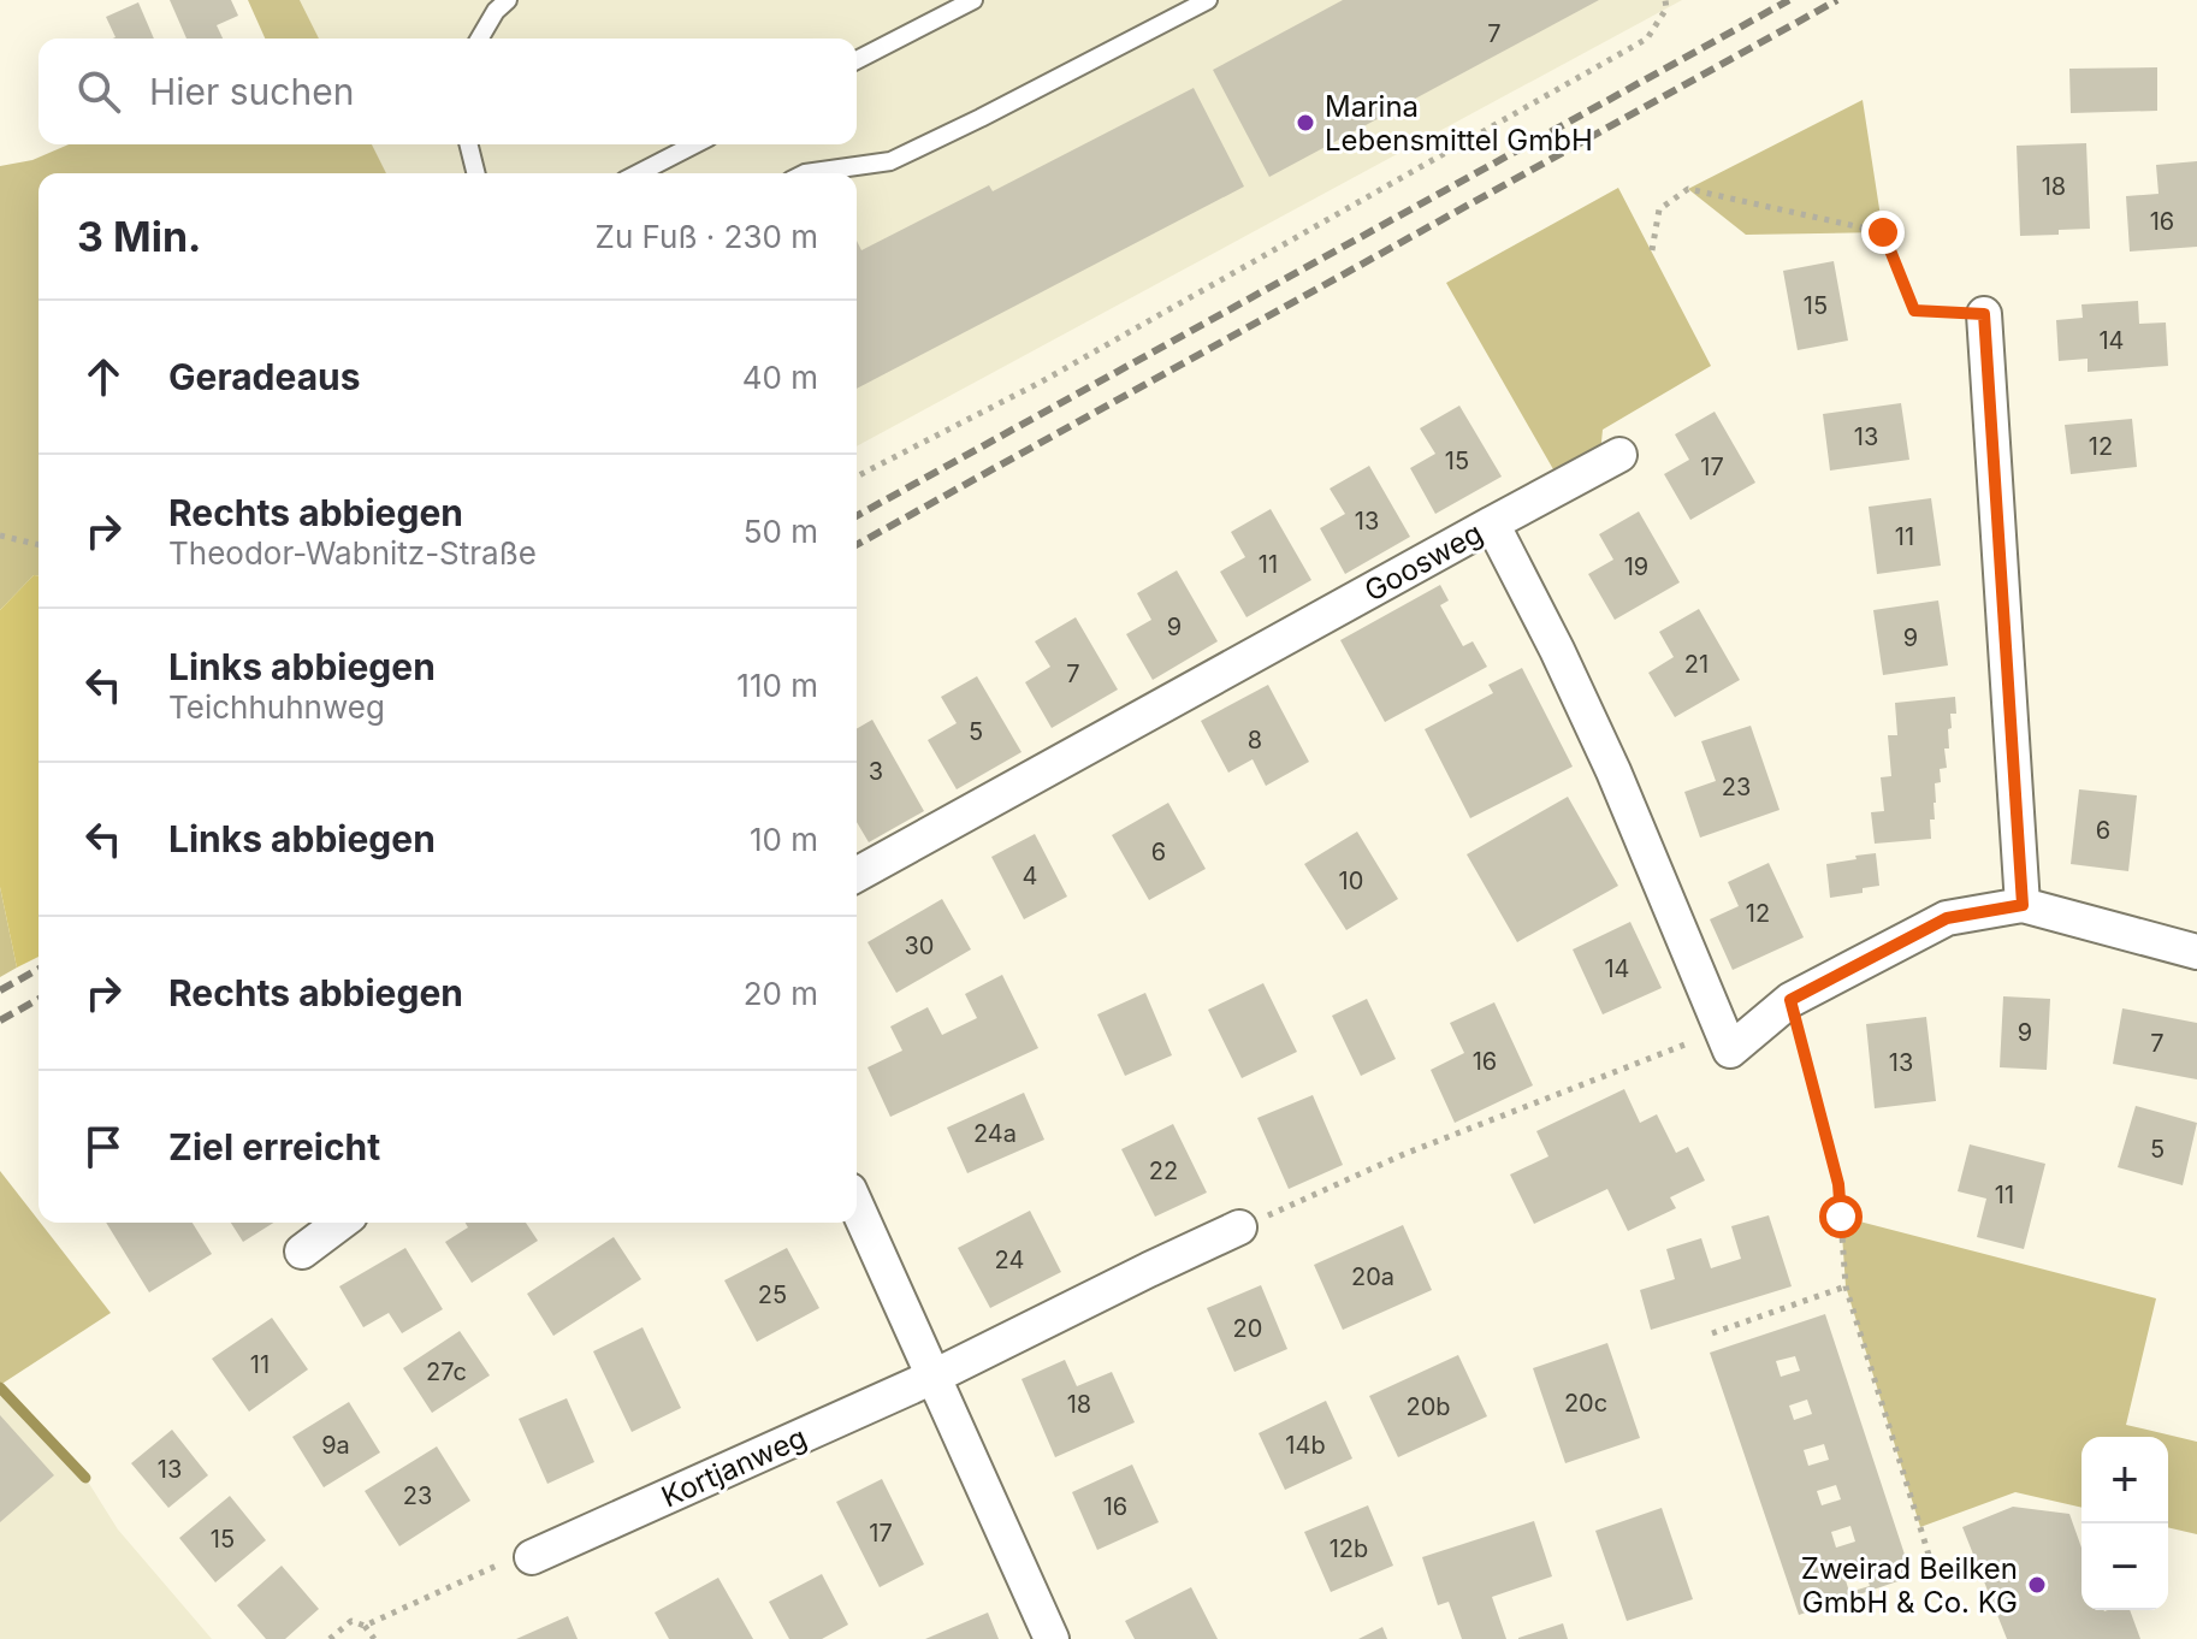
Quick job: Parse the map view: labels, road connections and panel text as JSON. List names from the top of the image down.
{
  "streets": {
    "street": ["Goosweg", "Kortjanweg"]
  },
  "places": ["Marina Lebensmittel GmbH", "Zweirad Beilken GmbH & Co. KG"],
  "house_numbers": [
    "7",
    "18",
    "16",
    "15",
    "14",
    "13",
    "12",
    "15",
    "17",
    "13",
    "11",
    "11",
    "19",
    "9",
    "9",
    "21",
    "7",
    "5",
    "8",
    "3",
    "23",
    "6",
    "6",
    "4",
    "10",
    "12",
    "30",
    "14",
    "9",
    "7",
    "16",
    "13",
    "24a",
    "5",
    "22",
    "11",
    "24",
    "20a",
    "25",
    "20",
    "11",
    "27c",
    "20c",
    "18",
    "20b",
    "9a",
    "14b",
    "13",
    "23",
    "16",
    "17",
    "15",
    "12b"
  ],
  "page": {
    "search": "Hier suchen",
    "heading": ["3 Min.", "Zu Fuß · 230 m"],
    "list": [
      ["Geradeaus", "40 m"],
      ["Rechts abbiegen", "Theodor-Wabnitz-Straße", "50 m"],
      ["Links abbiegen", "Teichhuhnweg", "110 m"],
      ["Links abbiegen", "10 m"],
      ["Rechts abbiegen", "20 m"],
      "Ziel erreicht"
    ],
    "map_buttons": ["+", "−"]
  }
}
